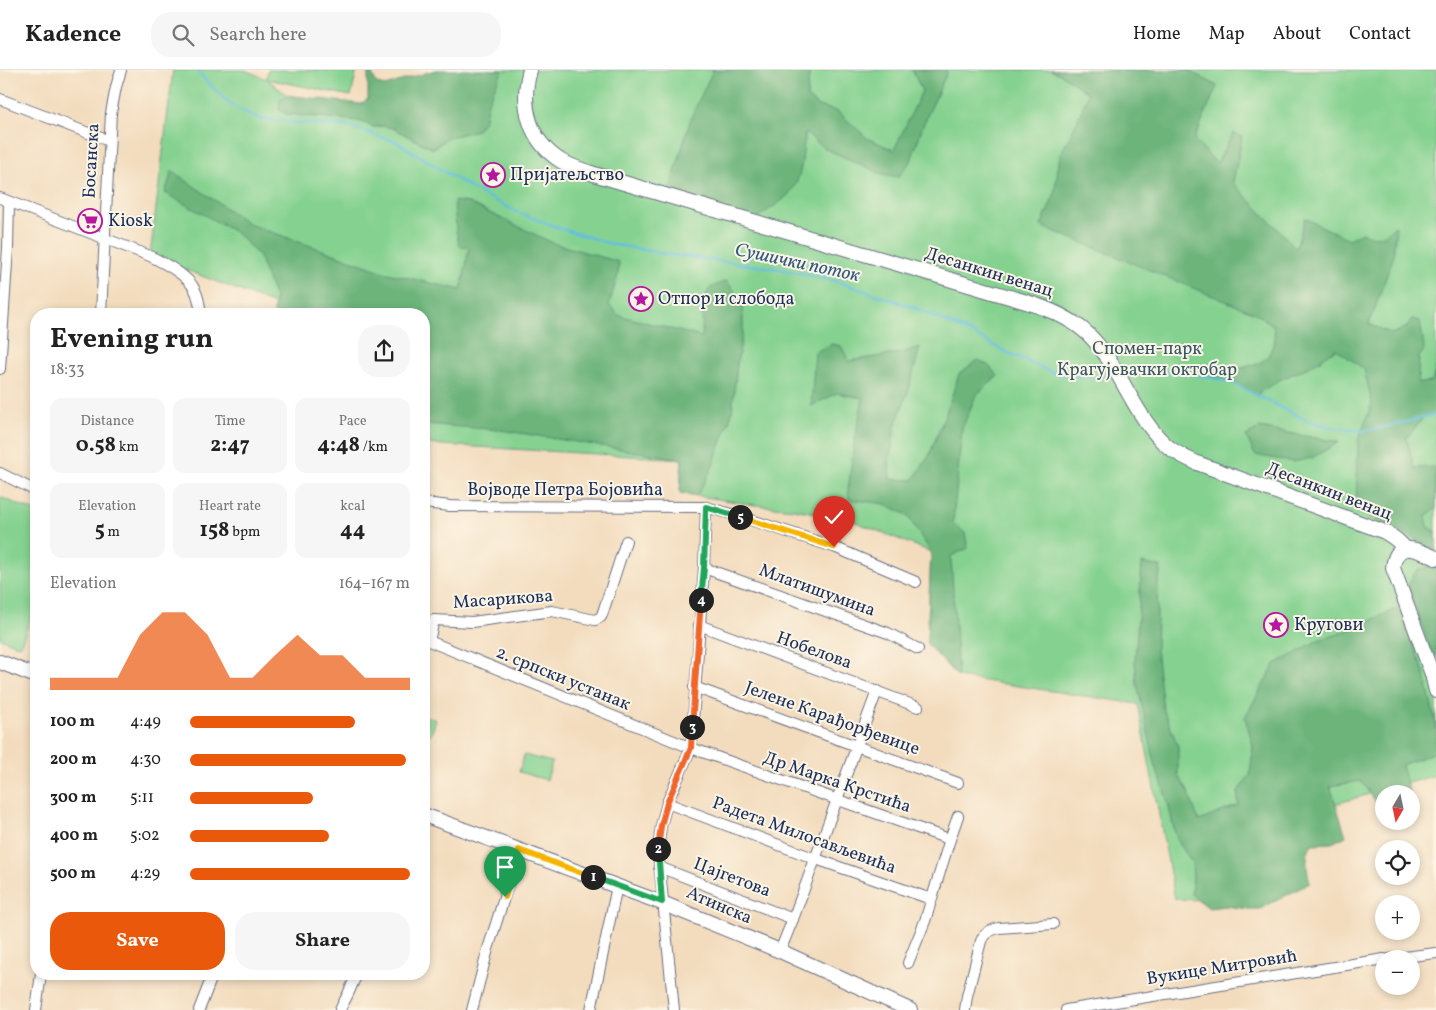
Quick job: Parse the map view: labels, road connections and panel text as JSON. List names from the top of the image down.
{
  "streets": {
    "street": [
      "Босанска",
      "Десанкин венац",
      "Војводе Петра Бојовића",
      "Млатишумина",
      "Масарикова",
      "Нобелова",
      "2. српски устанак",
      "Јелене Карађорђевице",
      "Др Марка Крстића",
      "Радета Милосављевића",
      "Цајгетова",
      "Атинска",
      "Вукице Митровић"
    ]
  },
  "crossings": [
    ["2. српски устанак", "Др Марка Крстића"]
  ],
  "water": ["Сушички поток"],
  "parks": ["Спомен-парк Крагујевачки октобар"],
  "places": {
    "place": ["Пријатељство", "Отпор и слобода", "Кругови"],
    "supermarket": ["Kiosk"]
  },
  "north": "bottom",
  "page": {
    "header": "Kadence",
    "search": "Search here",
    "nav": [
      "Home",
      "Map",
      "About",
      "Contact"
    ],
    "heading": ["Evening run", "18:33"],
    "stats": [
      ["Distance", "0.58 km"],
      ["Time", "2:47"],
      ["Pace", "4:48 /km"],
      ["Elevation", "5 m"],
      ["Heart rate", "158 bpm"],
      ["kcal", "44"]
    ],
    "pins": [
      "5",
      "4",
      "3",
      "2",
      "1"
    ],
    "chart": ["Elevation", "164–167 m"],
    "list": [
      {
        "name": "100 m",
        "note": "4:49"
      },
      {
        "name": "200 m",
        "note": "4:30"
      },
      {
        "name": "300 m",
        "note": "5:11"
      },
      {
        "name": "400 m",
        "note": "5:02"
      },
      {
        "name": "500 m",
        "note": "4:29"
      }
    ],
    "map_buttons": ["+", "−"],
    "buttons": ["Save", "Share"]
  }
}
